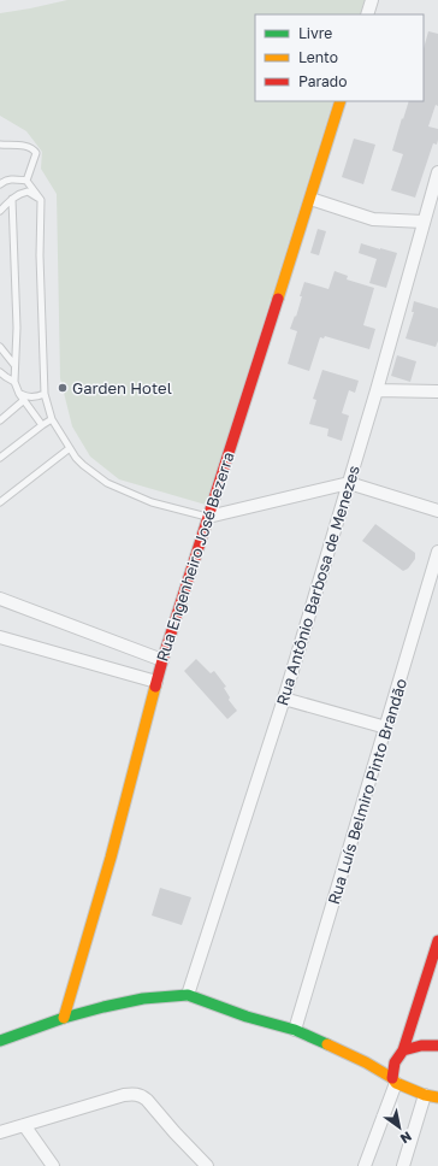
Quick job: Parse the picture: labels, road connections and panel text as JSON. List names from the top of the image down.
{
  "streets": {
    "street": ["Rua Engenheiro José Bezerra", "Rua Antônio Barbosa de Menezes", "Rua Luís Belmiro Pinto Brandão"]
  },
  "places": ["Garden Hotel"],
  "legend": ["Livre", "Lento", "Parado"],
  "north": "bottom right"
}
